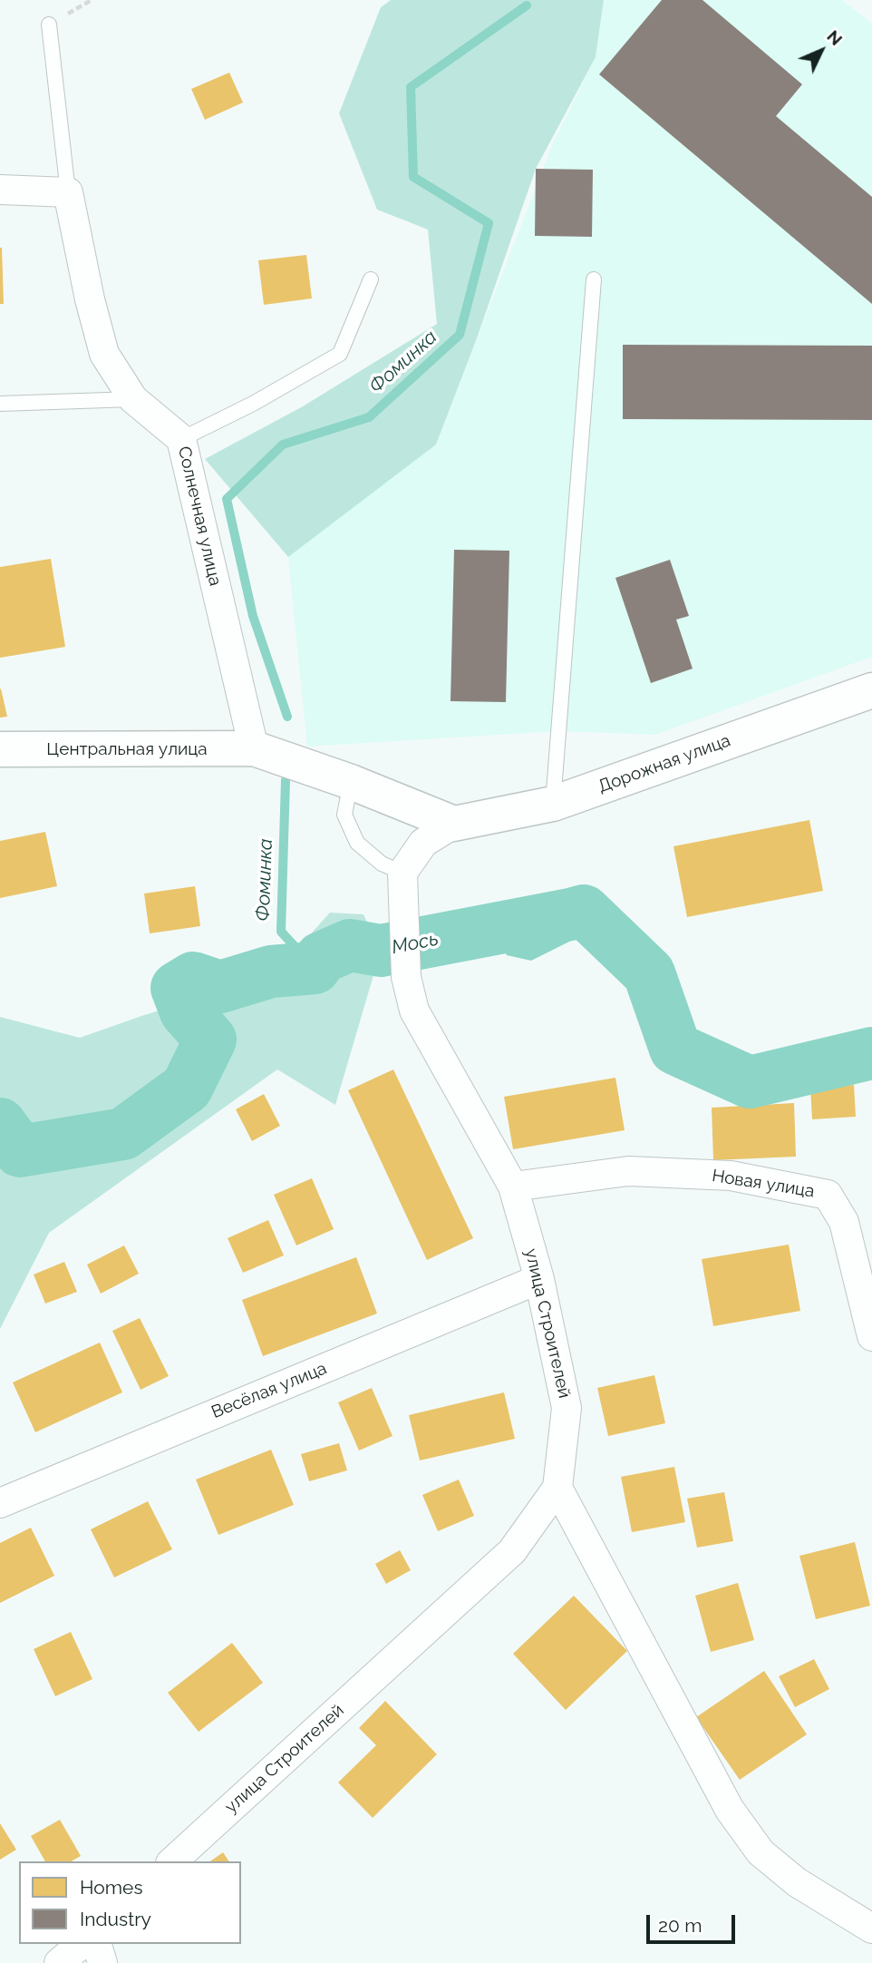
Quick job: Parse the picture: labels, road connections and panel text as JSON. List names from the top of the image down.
{
  "streets": {
    "street": [
      "Солнечная улица",
      "Центральная улица",
      "Дорожная улица",
      "Новая улица",
      "улица Строителей",
      "Весёлая улица"
    ]
  },
  "crossings": [
    ["Солнечная улица", "Центральная улица"],
    ["Центральная улица", "Дорожная улица"],
    ["Новая улица", "улица Строителей"],
    ["улица Строителей", "Весёлая улица"]
  ],
  "water": ["Фоминка", "Мось"],
  "legend": ["Homes", "Industry"],
  "scale_bar": "20 m",
  "north": "top right"
}
